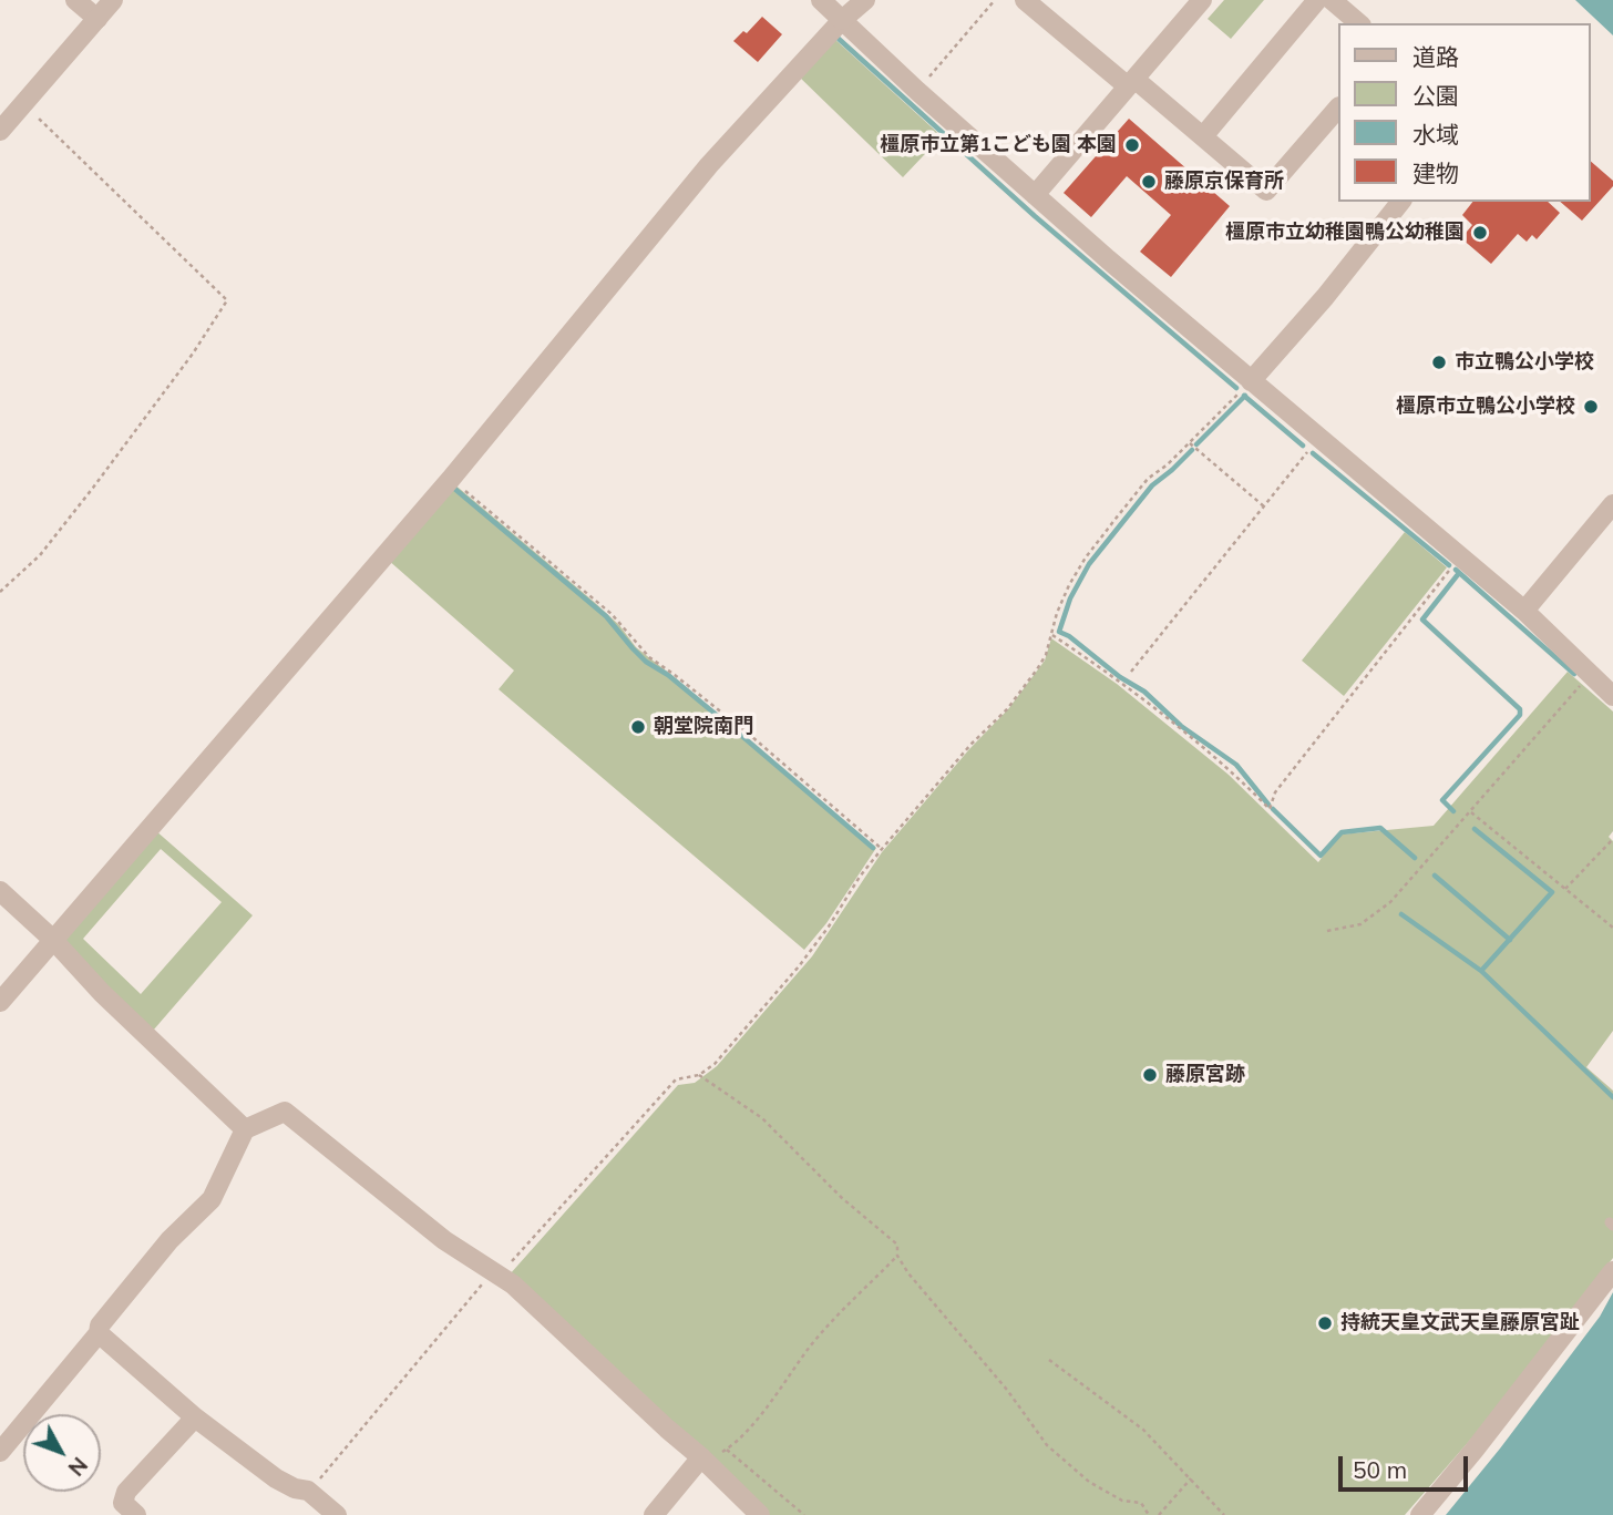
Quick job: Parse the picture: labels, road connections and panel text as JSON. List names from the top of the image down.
{
  "places": [
    "橿原市立第1こども園 本園",
    "藤原京保育所",
    "橿原市立幼稚園鴨公幼稚園",
    "市立鴨公小学校",
    "橿原市立鴨公小学校",
    "朝堂院南門",
    "藤原宮跡",
    "持統天皇文武天皇藤原宮趾"
  ],
  "legend": [
    "道路",
    "公園",
    "水域",
    "建物"
  ],
  "scale_bar": "50 m",
  "north": "bottom right"
}
